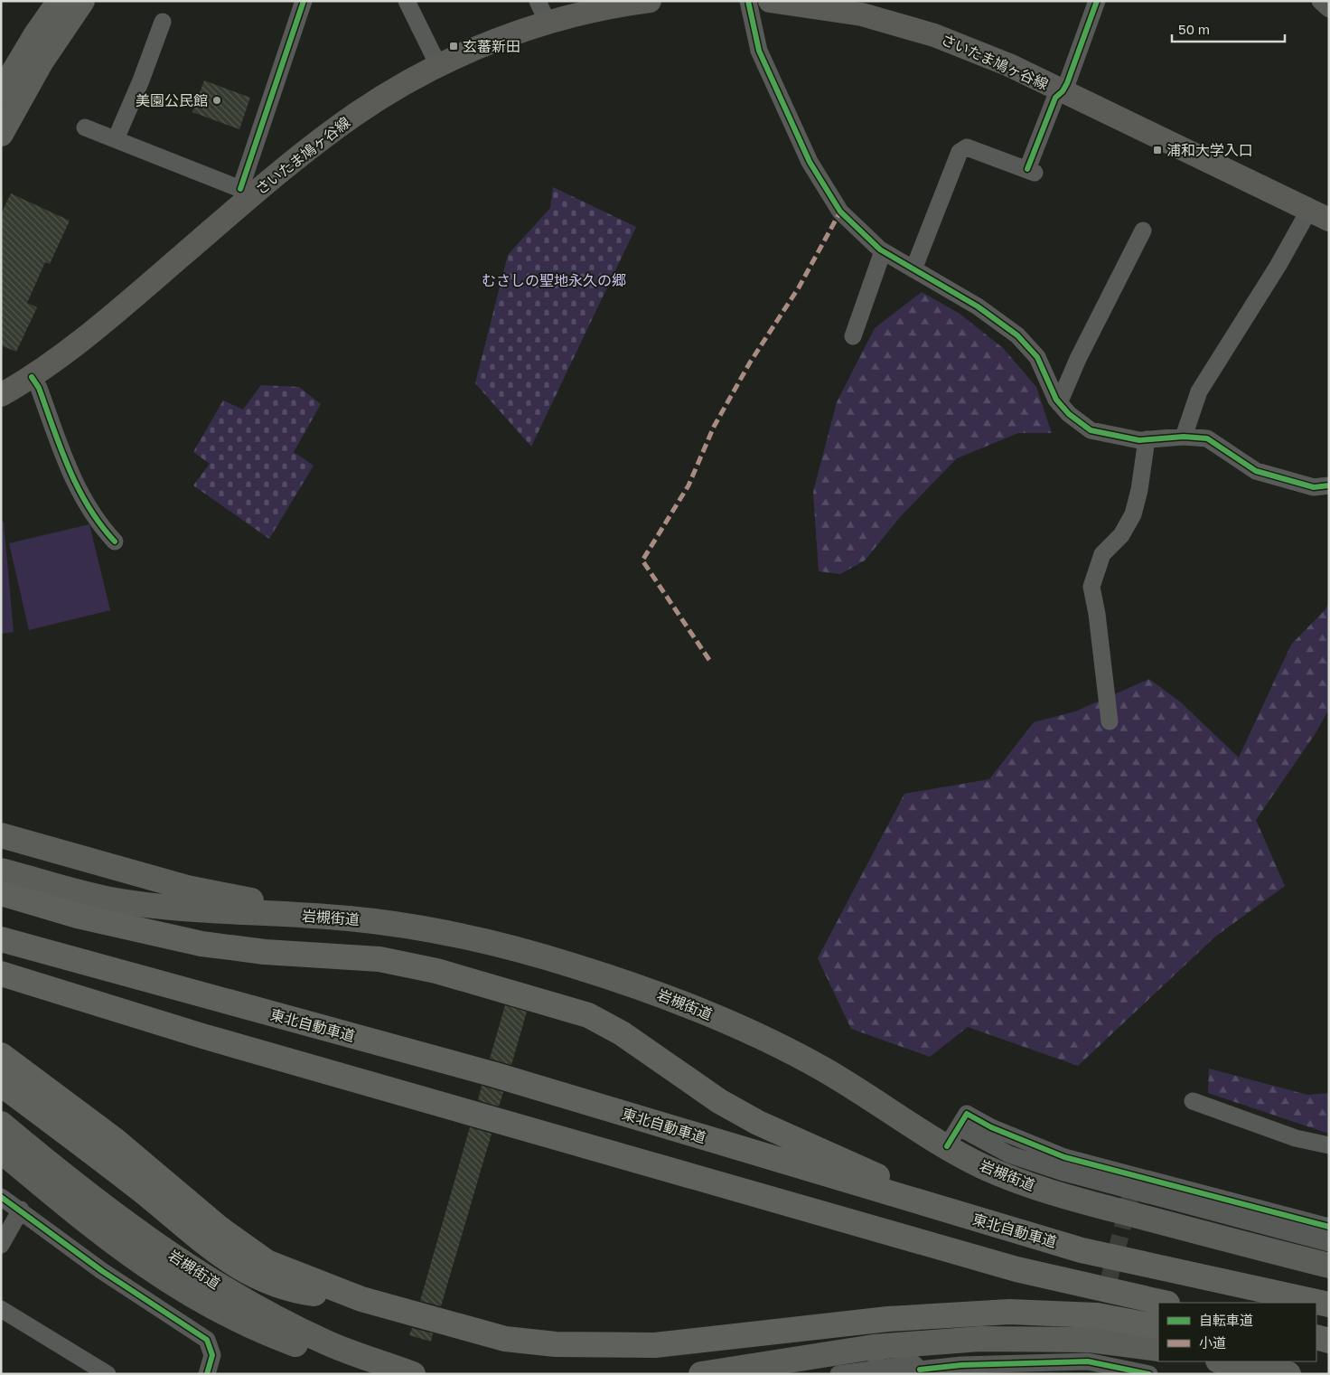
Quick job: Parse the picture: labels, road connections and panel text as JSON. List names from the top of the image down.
{
  "streets": {
    "highway": ["岩槻街道", "東北自動車道"],
    "main road": ["さいたま鳩ヶ谷線"]
  },
  "parks": ["むさしの聖地永久の郷"],
  "places": {
    "transit": ["玄蕃新田", "浦和大学入口"],
    "other": ["美園公民館"]
  },
  "legend": ["自転車道", "小道"],
  "scale_bar": "50 m"
}
